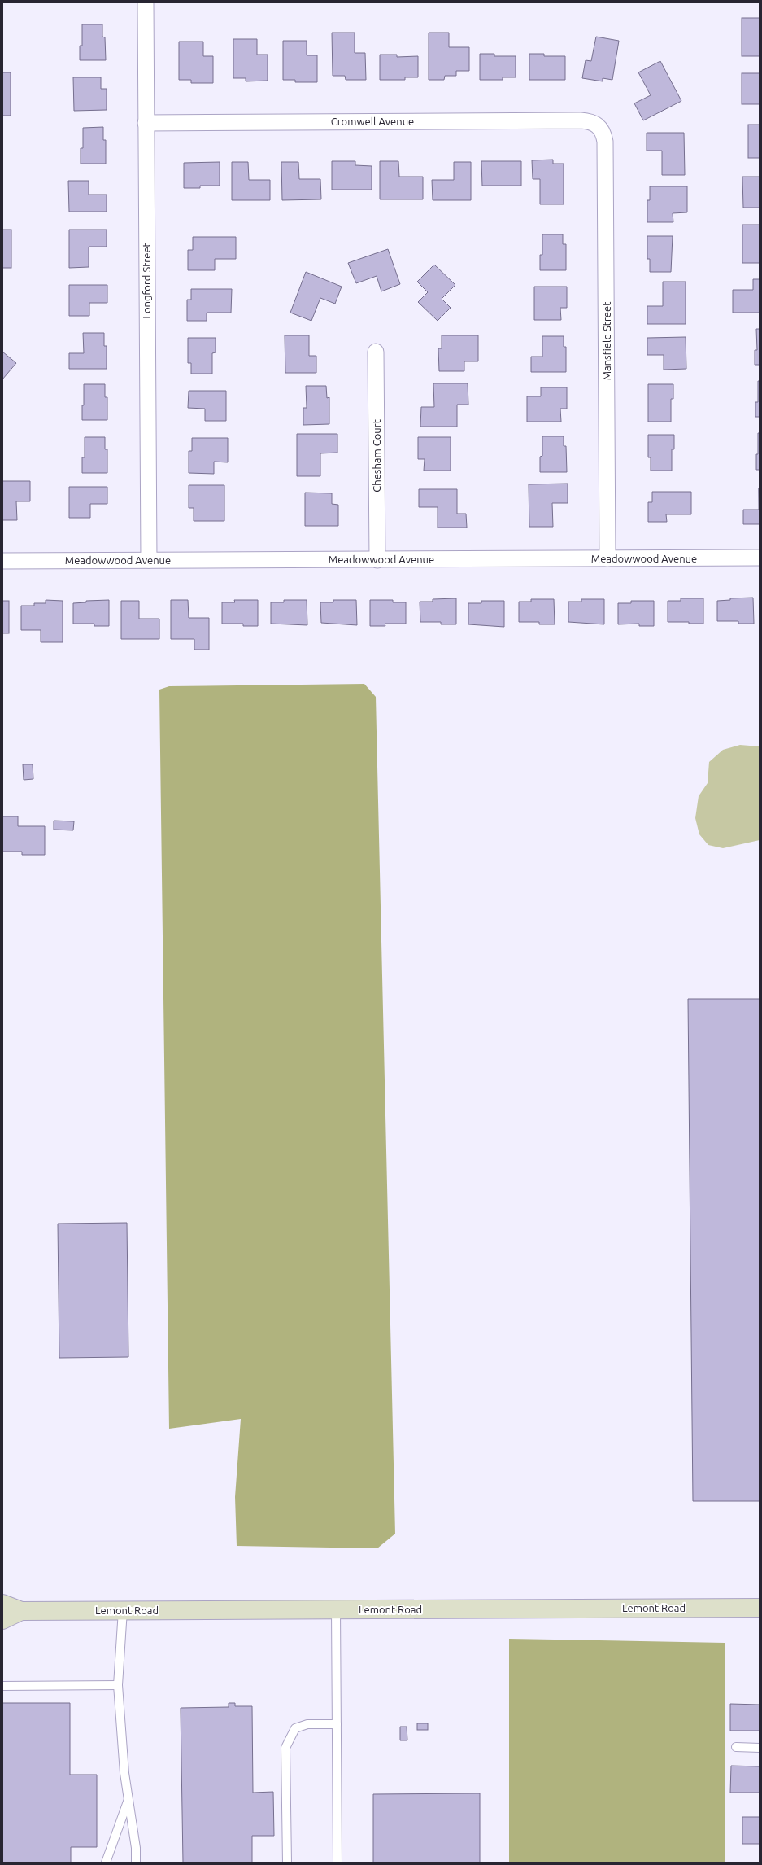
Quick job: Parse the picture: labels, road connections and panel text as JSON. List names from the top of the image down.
{
  "streets": {
    "main road": ["Lemont Road"],
    "street": [
      "Cromwell Avenue",
      "Longford Street",
      "Mansfield Street",
      "Chesham Court",
      "Meadowwood Avenue"
    ]
  },
  "crossings": [
    ["Cromwell Avenue", "Longford Street"],
    ["Cromwell Avenue", "Mansfield Street"],
    ["Longford Street", "Meadowwood Avenue"],
    ["Mansfield Street", "Meadowwood Avenue"],
    ["Chesham Court", "Meadowwood Avenue"]
  ]
}
